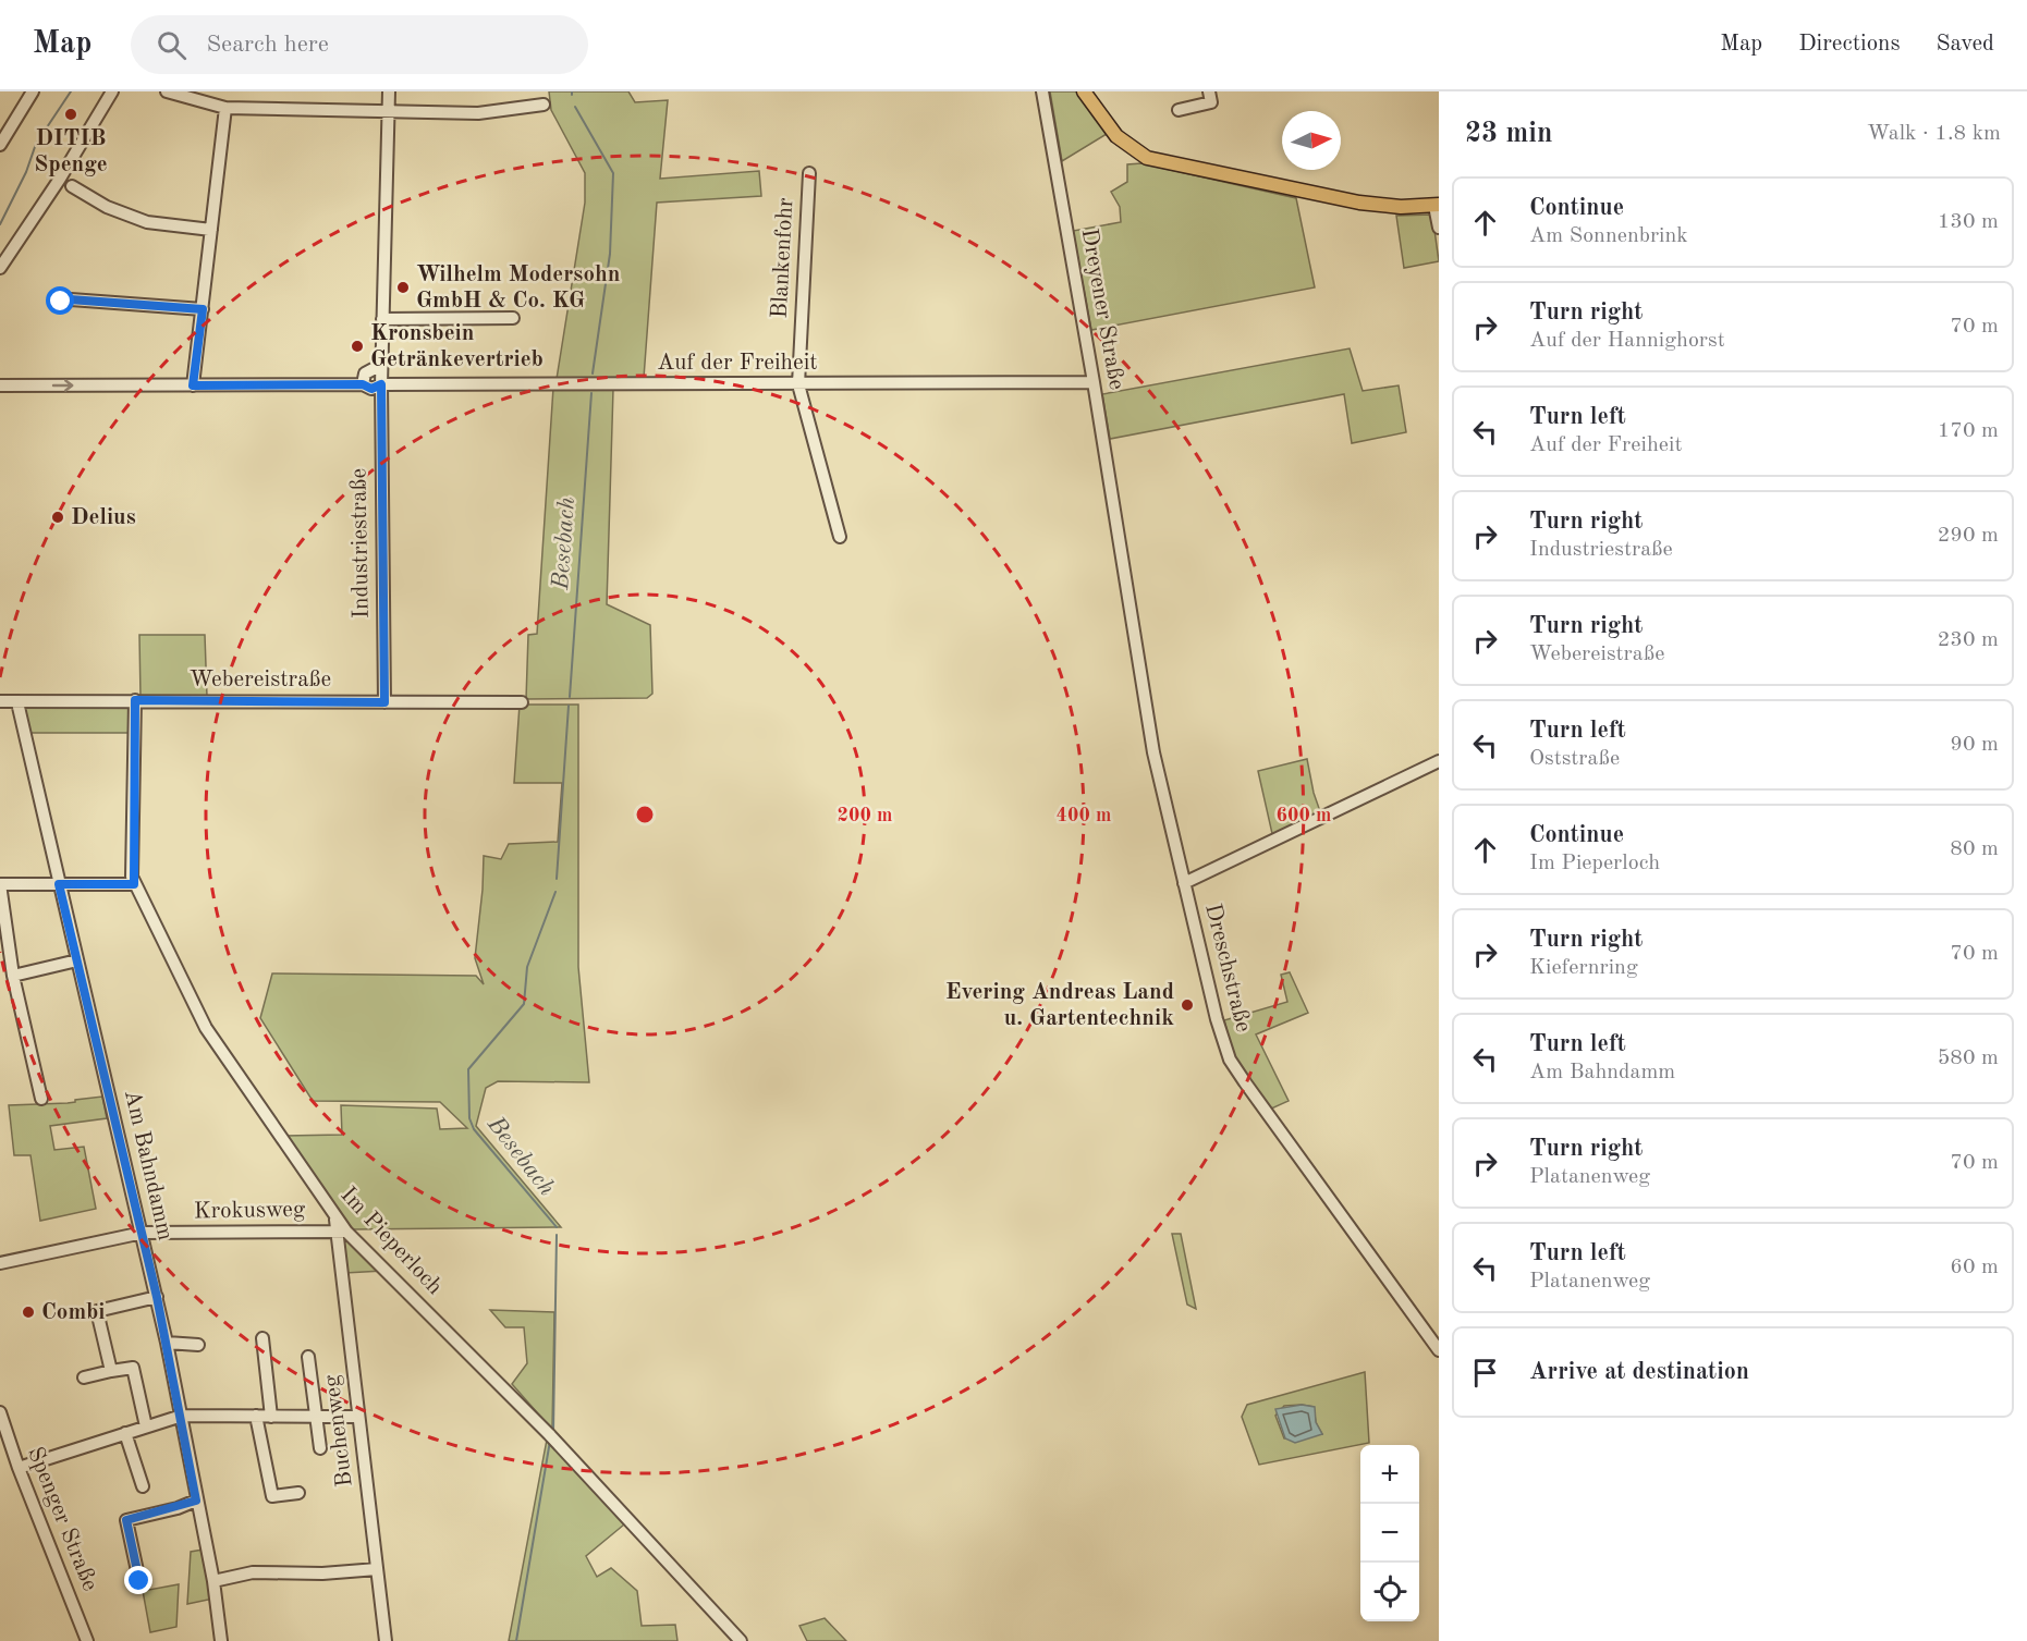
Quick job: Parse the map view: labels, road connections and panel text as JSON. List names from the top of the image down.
{
  "streets": {
    "street": [
      "Blankenfohr",
      "Dreyener Straße",
      "Auf der Freiheit",
      "Industriestraße",
      "Webereistraße",
      "Dreschstraße",
      "Am Bahndamm",
      "Krokusweg",
      "Im Pieperloch",
      "Buchenweg",
      "Spenger Straße"
    ]
  },
  "crossings": [
    ["Blankenfohr", "Auf der Freiheit"],
    ["Dreyener Straße", "Auf der Freiheit"],
    ["Dreyener Straße", "Dreschstraße"],
    ["Auf der Freiheit", "Industriestraße"],
    ["Industriestraße", "Webereistraße"],
    ["Webereistraße", "Am Bahndamm"],
    ["Webereistraße", "Im Pieperloch"],
    ["Am Bahndamm", "Krokusweg"],
    ["Krokusweg", "Im Pieperloch"],
    ["Krokusweg", "Buchenweg"],
    ["Im Pieperloch", "Buchenweg"]
  ],
  "water": ["Besebach"],
  "places": [
    "DITIB Spenge",
    "Wilhelm Modersohn GmbH & Co. KG",
    "Kronsbein Getränkevertrieb",
    "Delius",
    "Evering Andreas Land u. Gartentechnik",
    "Combi"
  ],
  "north": "right",
  "page": {
    "header": "Map",
    "search": "Search here",
    "nav": ["Map", "Directions", "Saved"],
    "heading": ["23 min", "Walk · 1.8 km"],
    "list": [
      ["Continue", "Am Sonnenbrink", "130 m"],
      ["Turn right", "Auf der Hannighorst", "70 m"],
      ["Turn left", "Auf der Freiheit", "170 m"],
      ["Turn right", "Industriestraße", "290 m"],
      ["Turn right", "Webereistraße", "230 m"],
      ["Turn left", "Oststraße", "90 m"],
      ["Continue", "Im Pieperloch", "80 m"],
      ["Turn right", "Kiefernring", "70 m"],
      ["Turn left", "Am Bahndamm", "580 m"],
      ["Turn right", "Platanenweg", "70 m"],
      ["Turn left", "Platanenweg", "60 m"],
      "Arrive at destination"
    ],
    "map_buttons": ["+", "−"]
  },
  "rings": ["200 m", "400 m", "600 m"]
}
